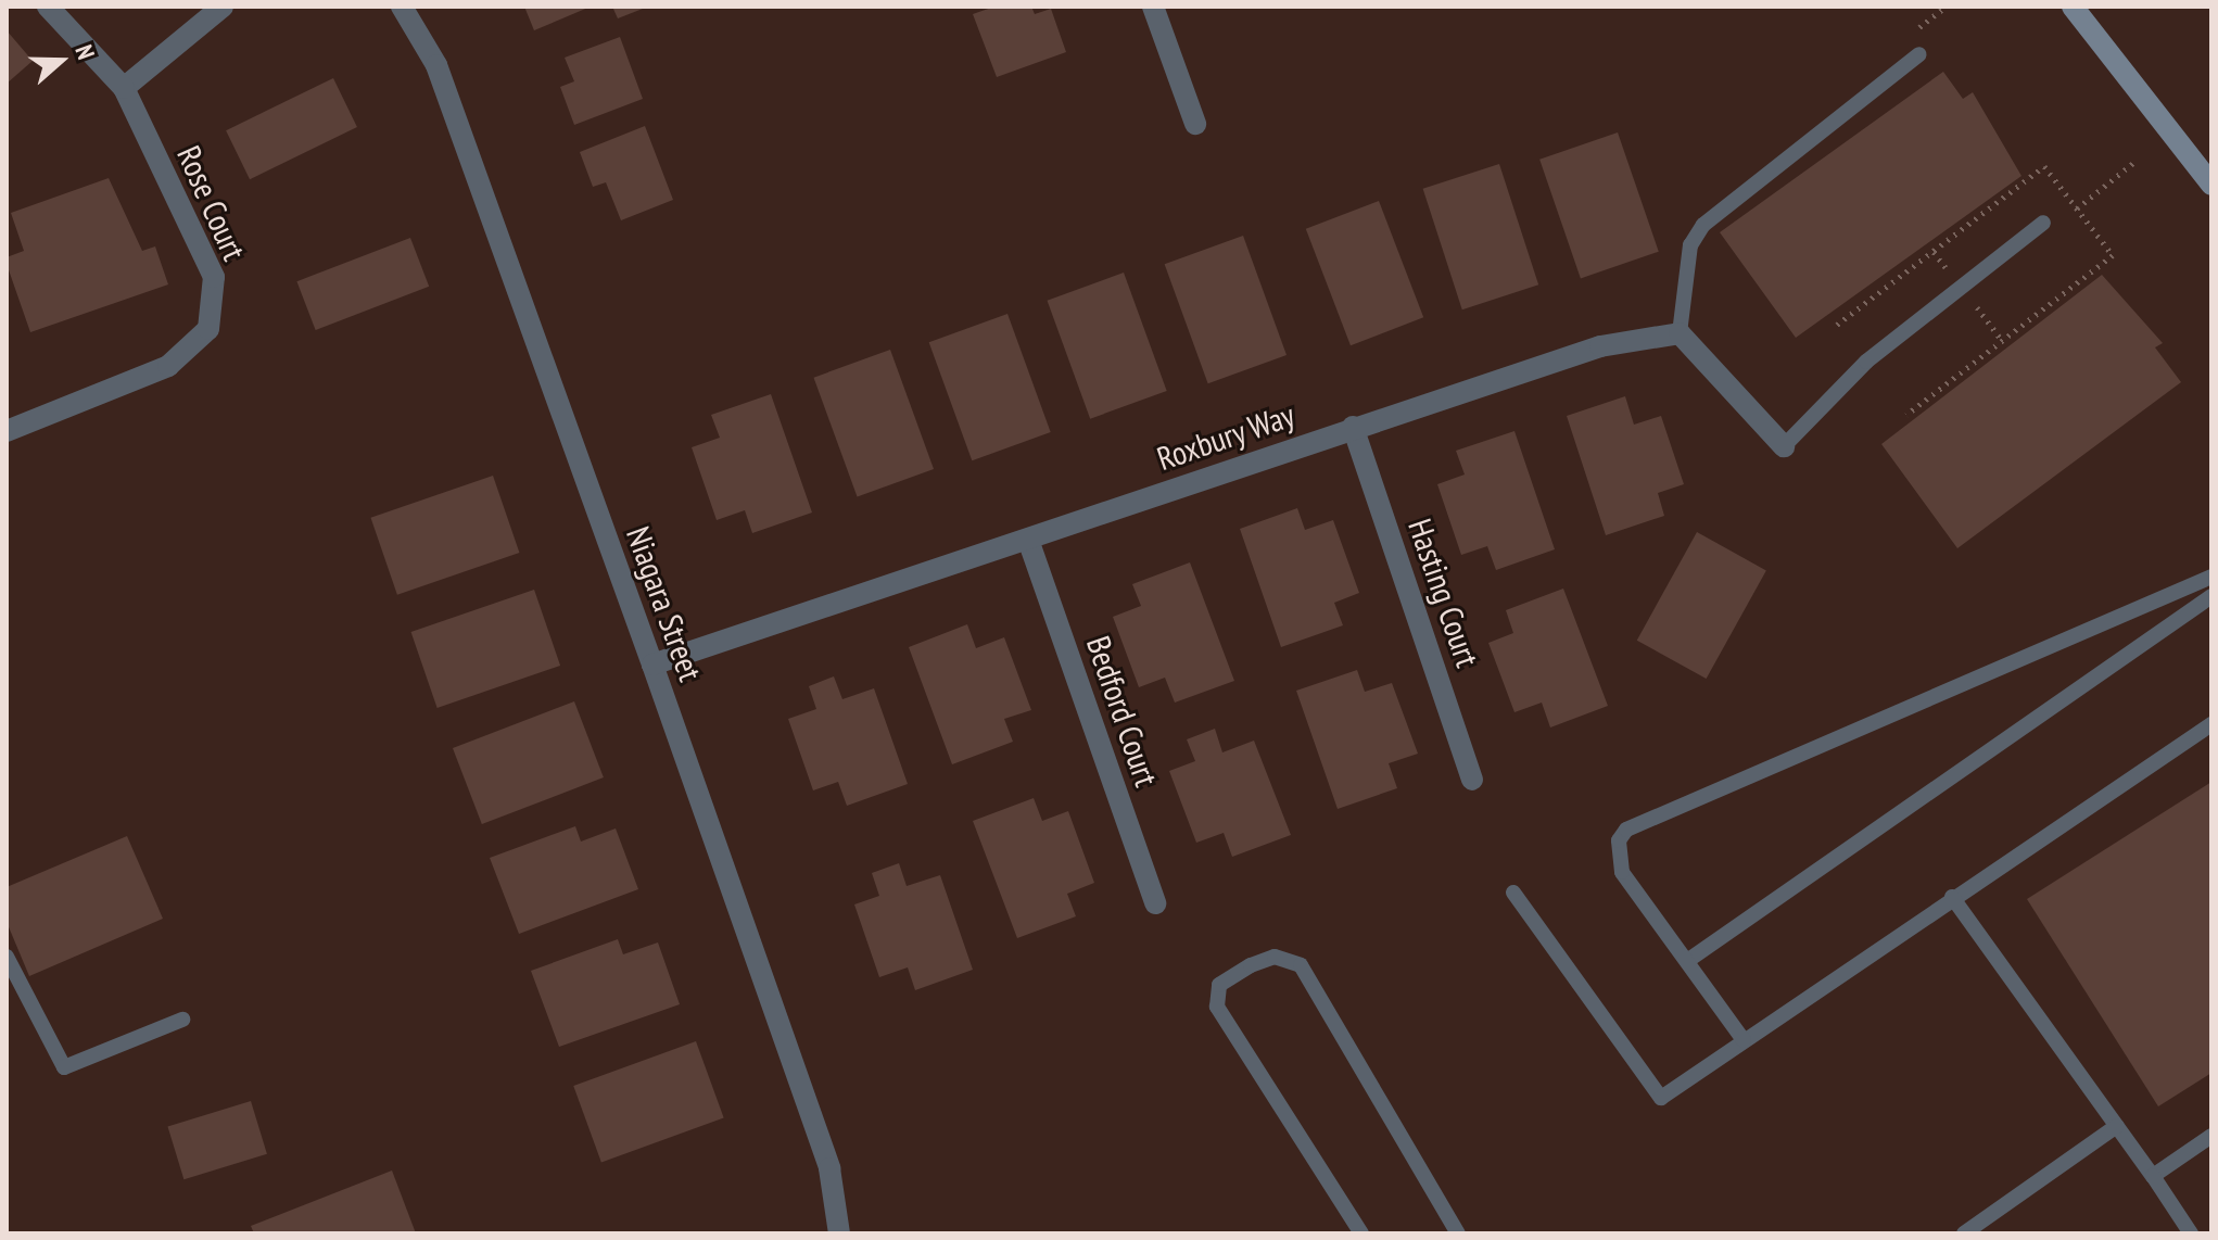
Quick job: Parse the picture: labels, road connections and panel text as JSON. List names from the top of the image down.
{
  "streets": {
    "street": [
      "Rose Court",
      "Roxbury Way",
      "Hasting Court",
      "Niagara Street",
      "Bedford Court"
    ]
  },
  "crossings": [
    ["Roxbury Way", "Hasting Court"],
    ["Roxbury Way", "Niagara Street"],
    ["Roxbury Way", "Bedford Court"]
  ],
  "north": "right"
}
